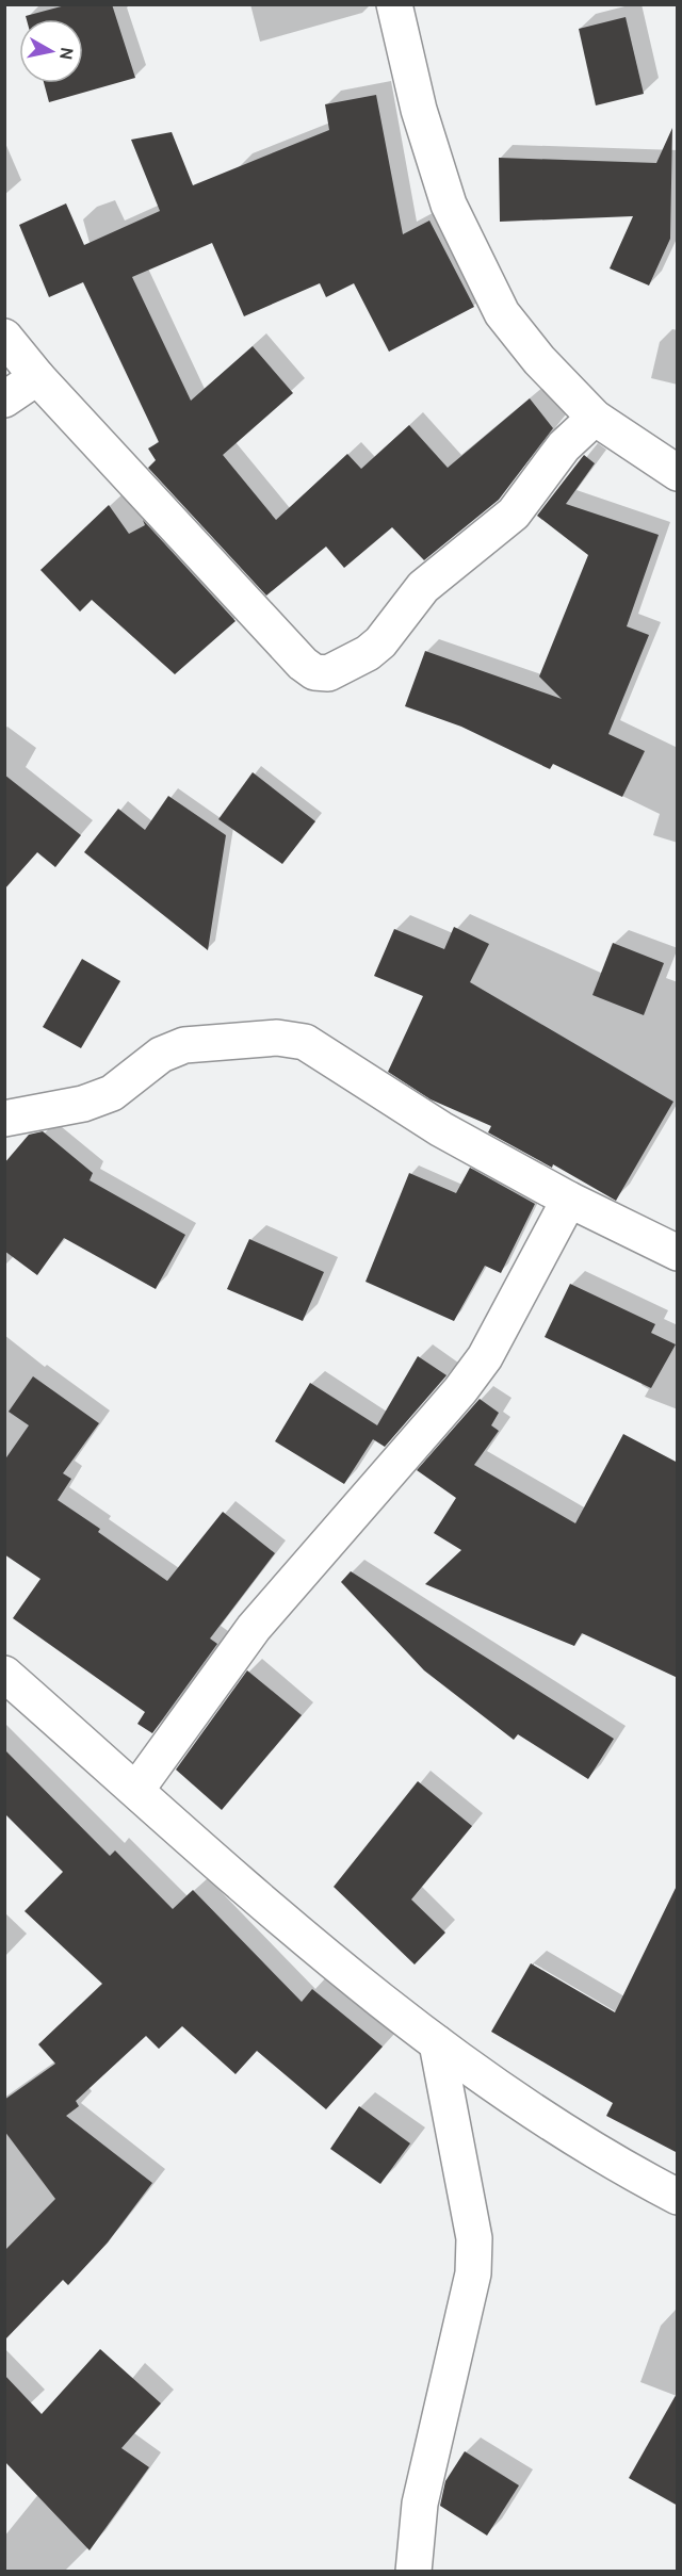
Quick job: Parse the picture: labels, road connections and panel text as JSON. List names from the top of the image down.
{
  "north": "right"
}
